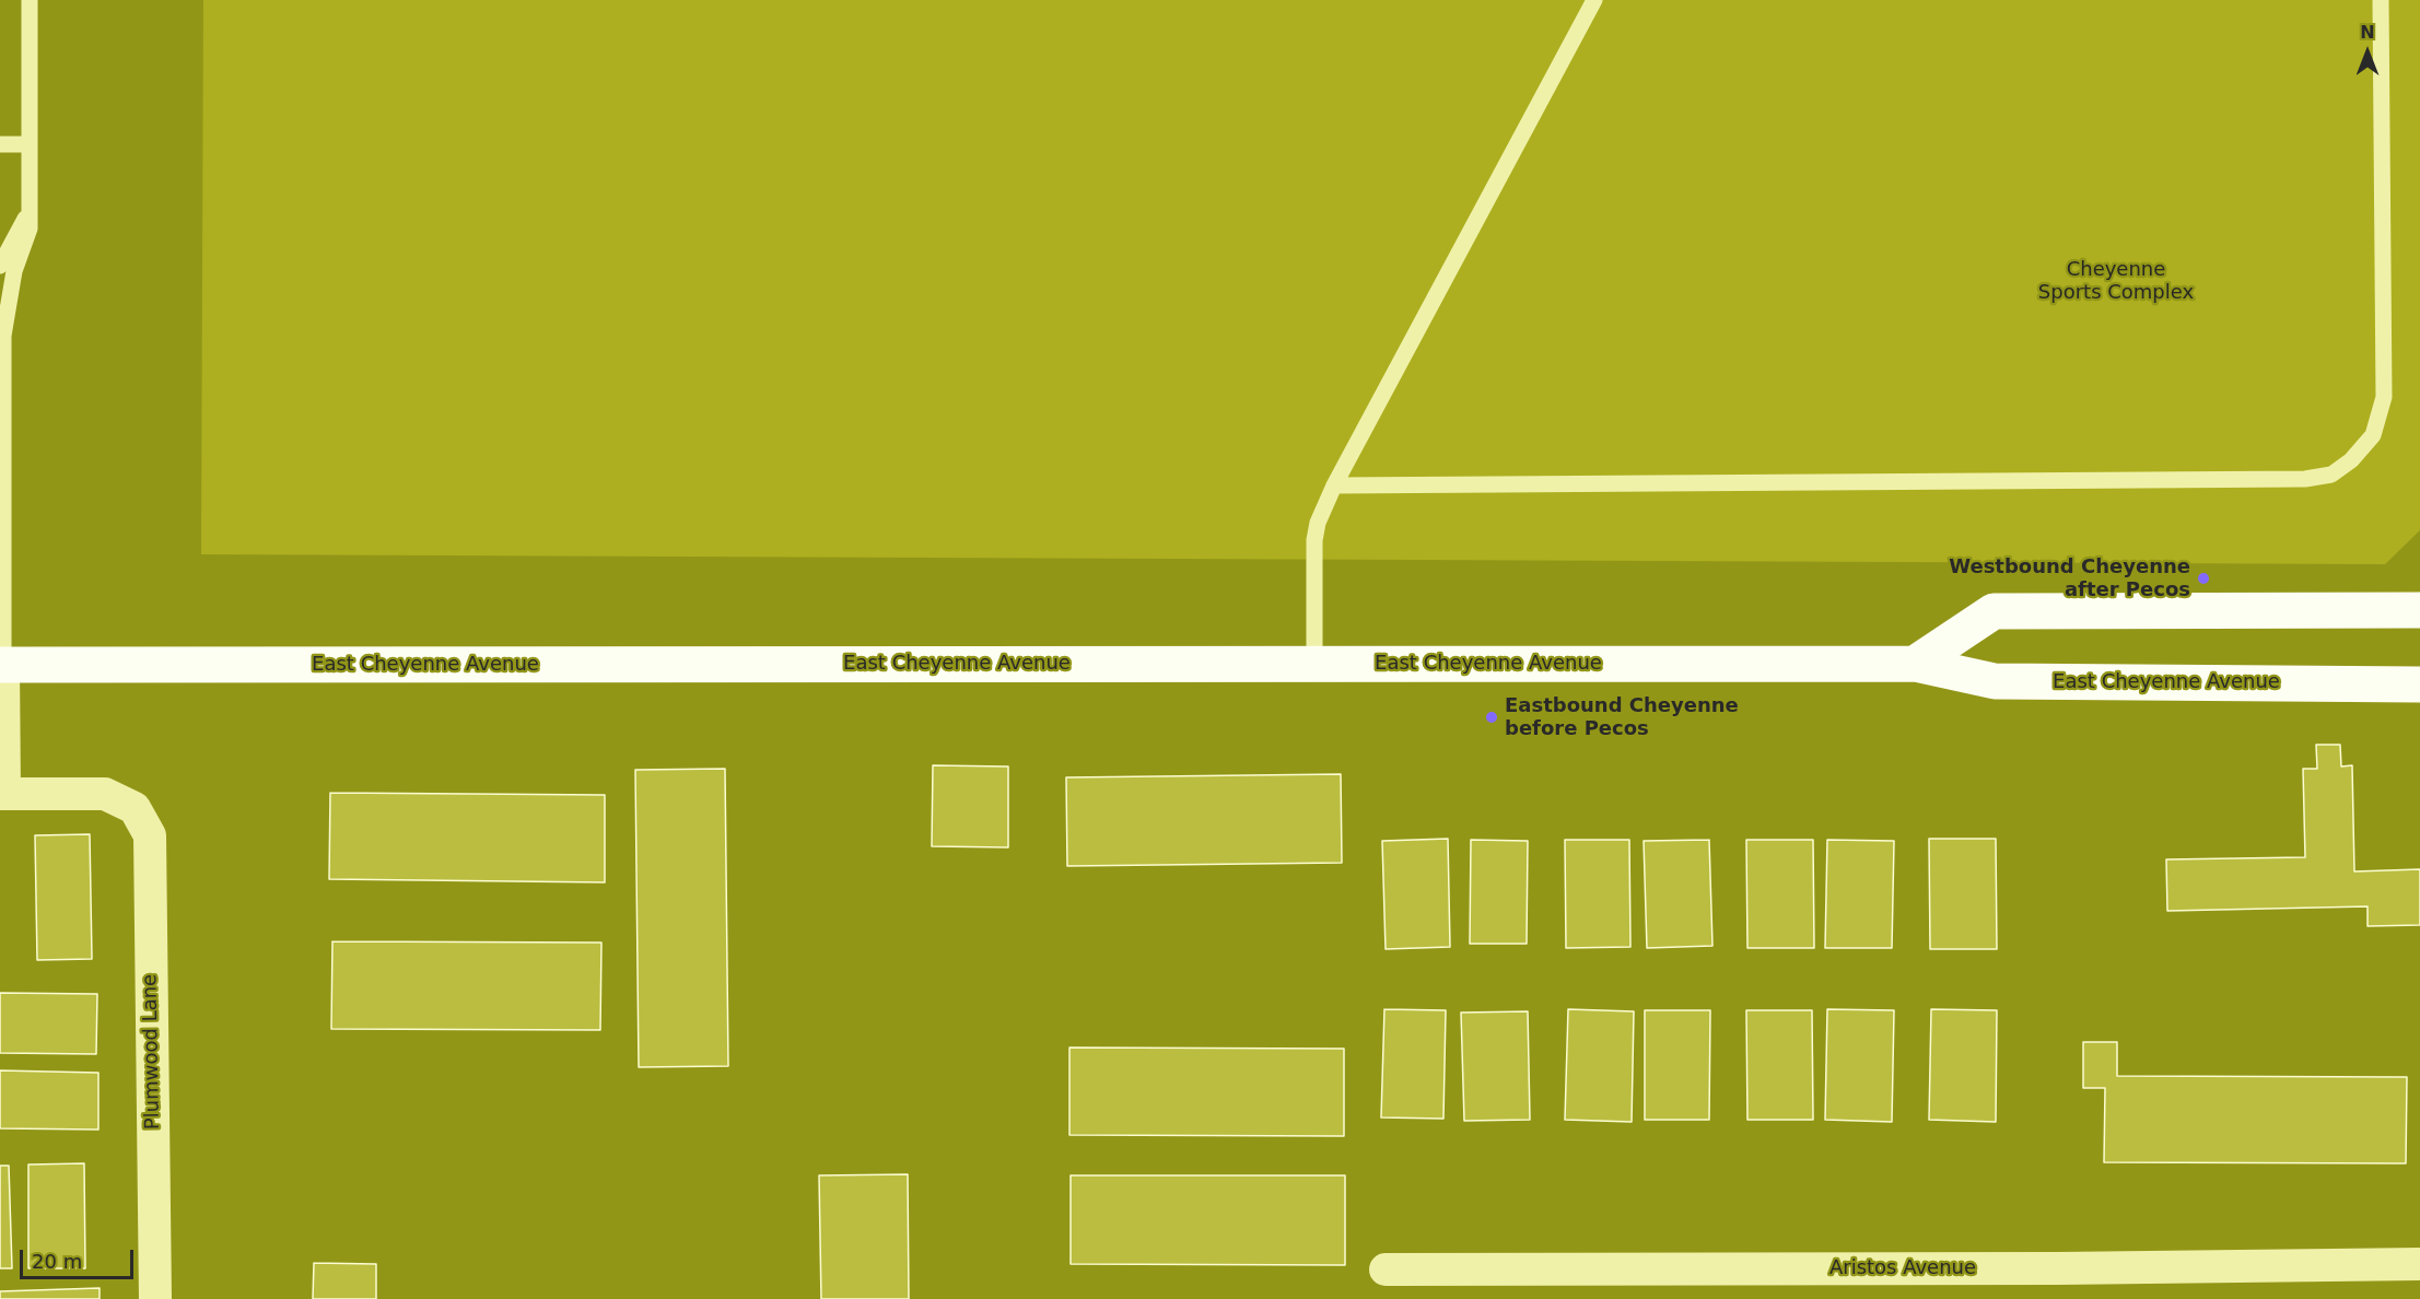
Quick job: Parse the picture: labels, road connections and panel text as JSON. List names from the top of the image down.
{
  "streets": {
    "main road": ["East Cheyenne Avenue"],
    "street": ["Plumwood Lane", "Aristos Avenue"]
  },
  "parks": ["Cheyenne Sports Complex"],
  "places": ["Westbound Cheyenne after Pecos", "Eastbound Cheyenne before Pecos"],
  "scale_bar": "20 m",
  "north": "top"
}
